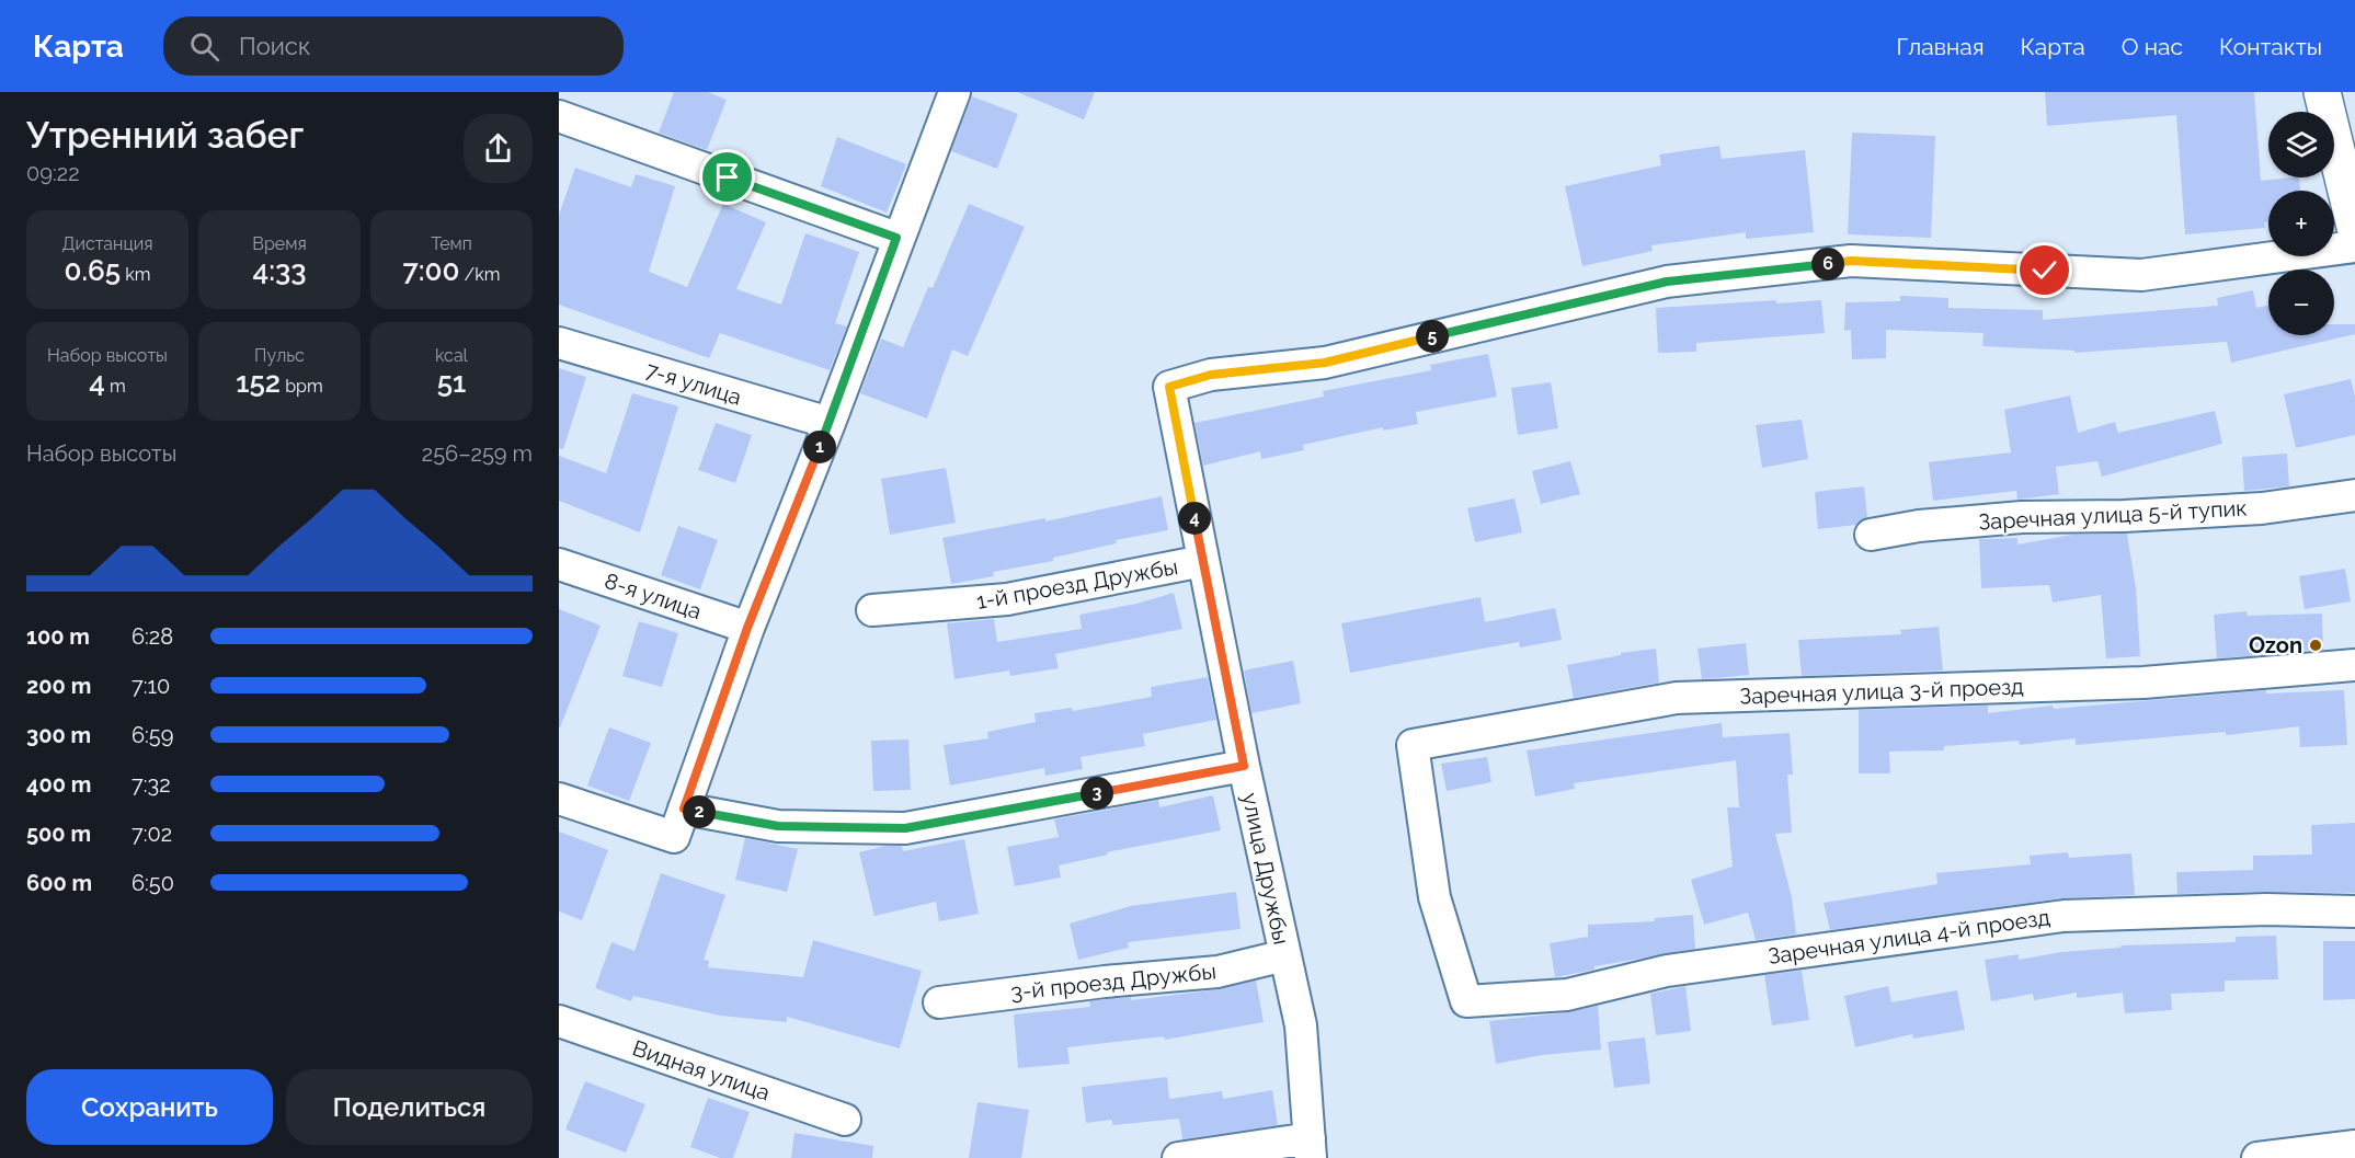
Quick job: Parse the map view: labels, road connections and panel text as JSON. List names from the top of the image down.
{
  "streets": {
    "street": [
      "7-я улица",
      "Заречная улица 5-й тупик",
      "1-й проезд Дружбы",
      "8-я улица",
      "Заречная улица 3-й проезд",
      "улица Дружбы",
      "Заречная улица 4-й проезд",
      "3-й проезд Дружбы",
      "Видная улица"
    ]
  },
  "crossings": [
    ["1-й проезд Дружбы", "улица Дружбы"],
    ["Заречная улица 3-й проезд", "Заречная улица 4-й проезд"],
    ["улица Дружбы", "3-й проезд Дружбы"]
  ],
  "places": ["Ozon"],
  "page": {
    "header": "Карта",
    "search": "Поиск",
    "nav": [
      "Главная",
      "Карта",
      "О нас",
      "Контакты"
    ],
    "heading": ["Утренний забег", "09:22"],
    "map_buttons": ["+", "−"],
    "stats": [
      ["Дистанция", "0.65 km"],
      ["Время", "4:33"],
      ["Темп", "7:00 /km"],
      ["Набор высоты", "4 m"],
      ["Пульс", "152 bpm"],
      ["kcal", "51"]
    ],
    "pins": [
      "6",
      "5",
      "1",
      "4",
      "3",
      "2"
    ],
    "chart": ["Набор высоты", "256–259 m"],
    "list": [
      {
        "name": "100 m",
        "note": "6:28"
      },
      {
        "name": "200 m",
        "note": "7:10"
      },
      {
        "name": "300 m",
        "note": "6:59"
      },
      {
        "name": "400 m",
        "note": "7:32"
      },
      {
        "name": "500 m",
        "note": "7:02"
      },
      {
        "name": "600 m",
        "note": "6:50"
      }
    ],
    "buttons": ["Сохранить", "Поделиться"]
  }
}
